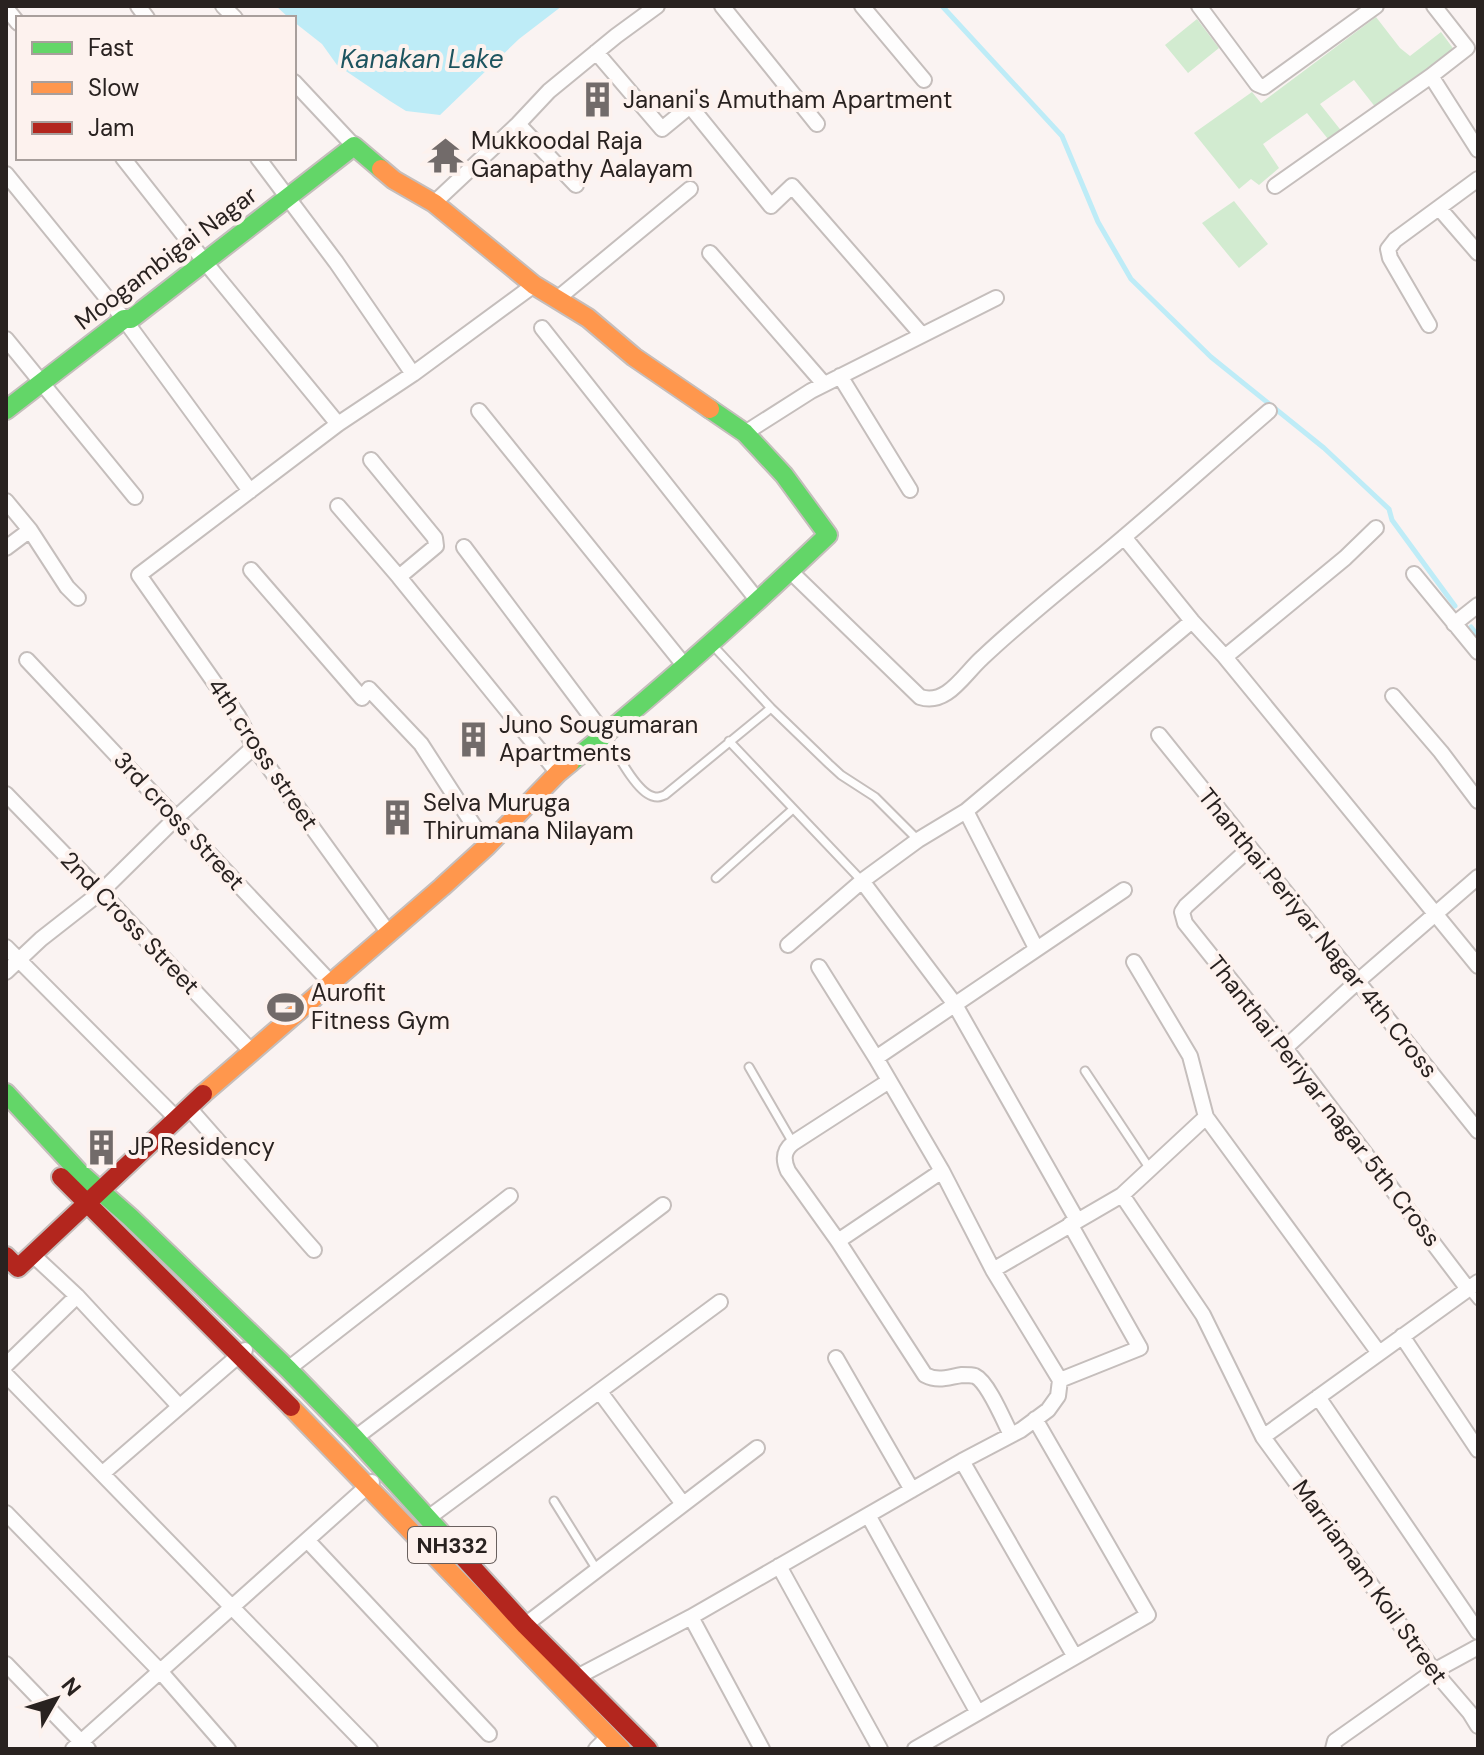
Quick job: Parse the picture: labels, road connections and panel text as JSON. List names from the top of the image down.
{
  "streets": {
    "main road": ["Moogambigai Nagar", "NH332"],
    "street": [
      "4th cross street",
      "3rd cross Street",
      "2nd Cross Street",
      "Thanthai Periyar Nagar 4th Cross",
      "Thanthai Periyar nagar 5th Cross",
      "Marriamam Koil Street"
    ]
  },
  "crossings": [
    ["Thanthai Periyar Nagar 4th Cross", "Thanthai Periyar nagar 5th Cross"]
  ],
  "water": ["Kanakan Lake"],
  "places": {
    "building": [
      "Janani's Amutham Apartment",
      "Juno Sougumaran Apartments",
      "Selva Muruga Thirumana Nilayam",
      "JP Residency"
    ],
    "temple": ["Mukkoodal Raja Ganapathy Aalayam"],
    "sports": ["Aurofit Fitness Gym"]
  },
  "legend": ["Fast", "Slow", "Jam"],
  "north": "top right"
}
